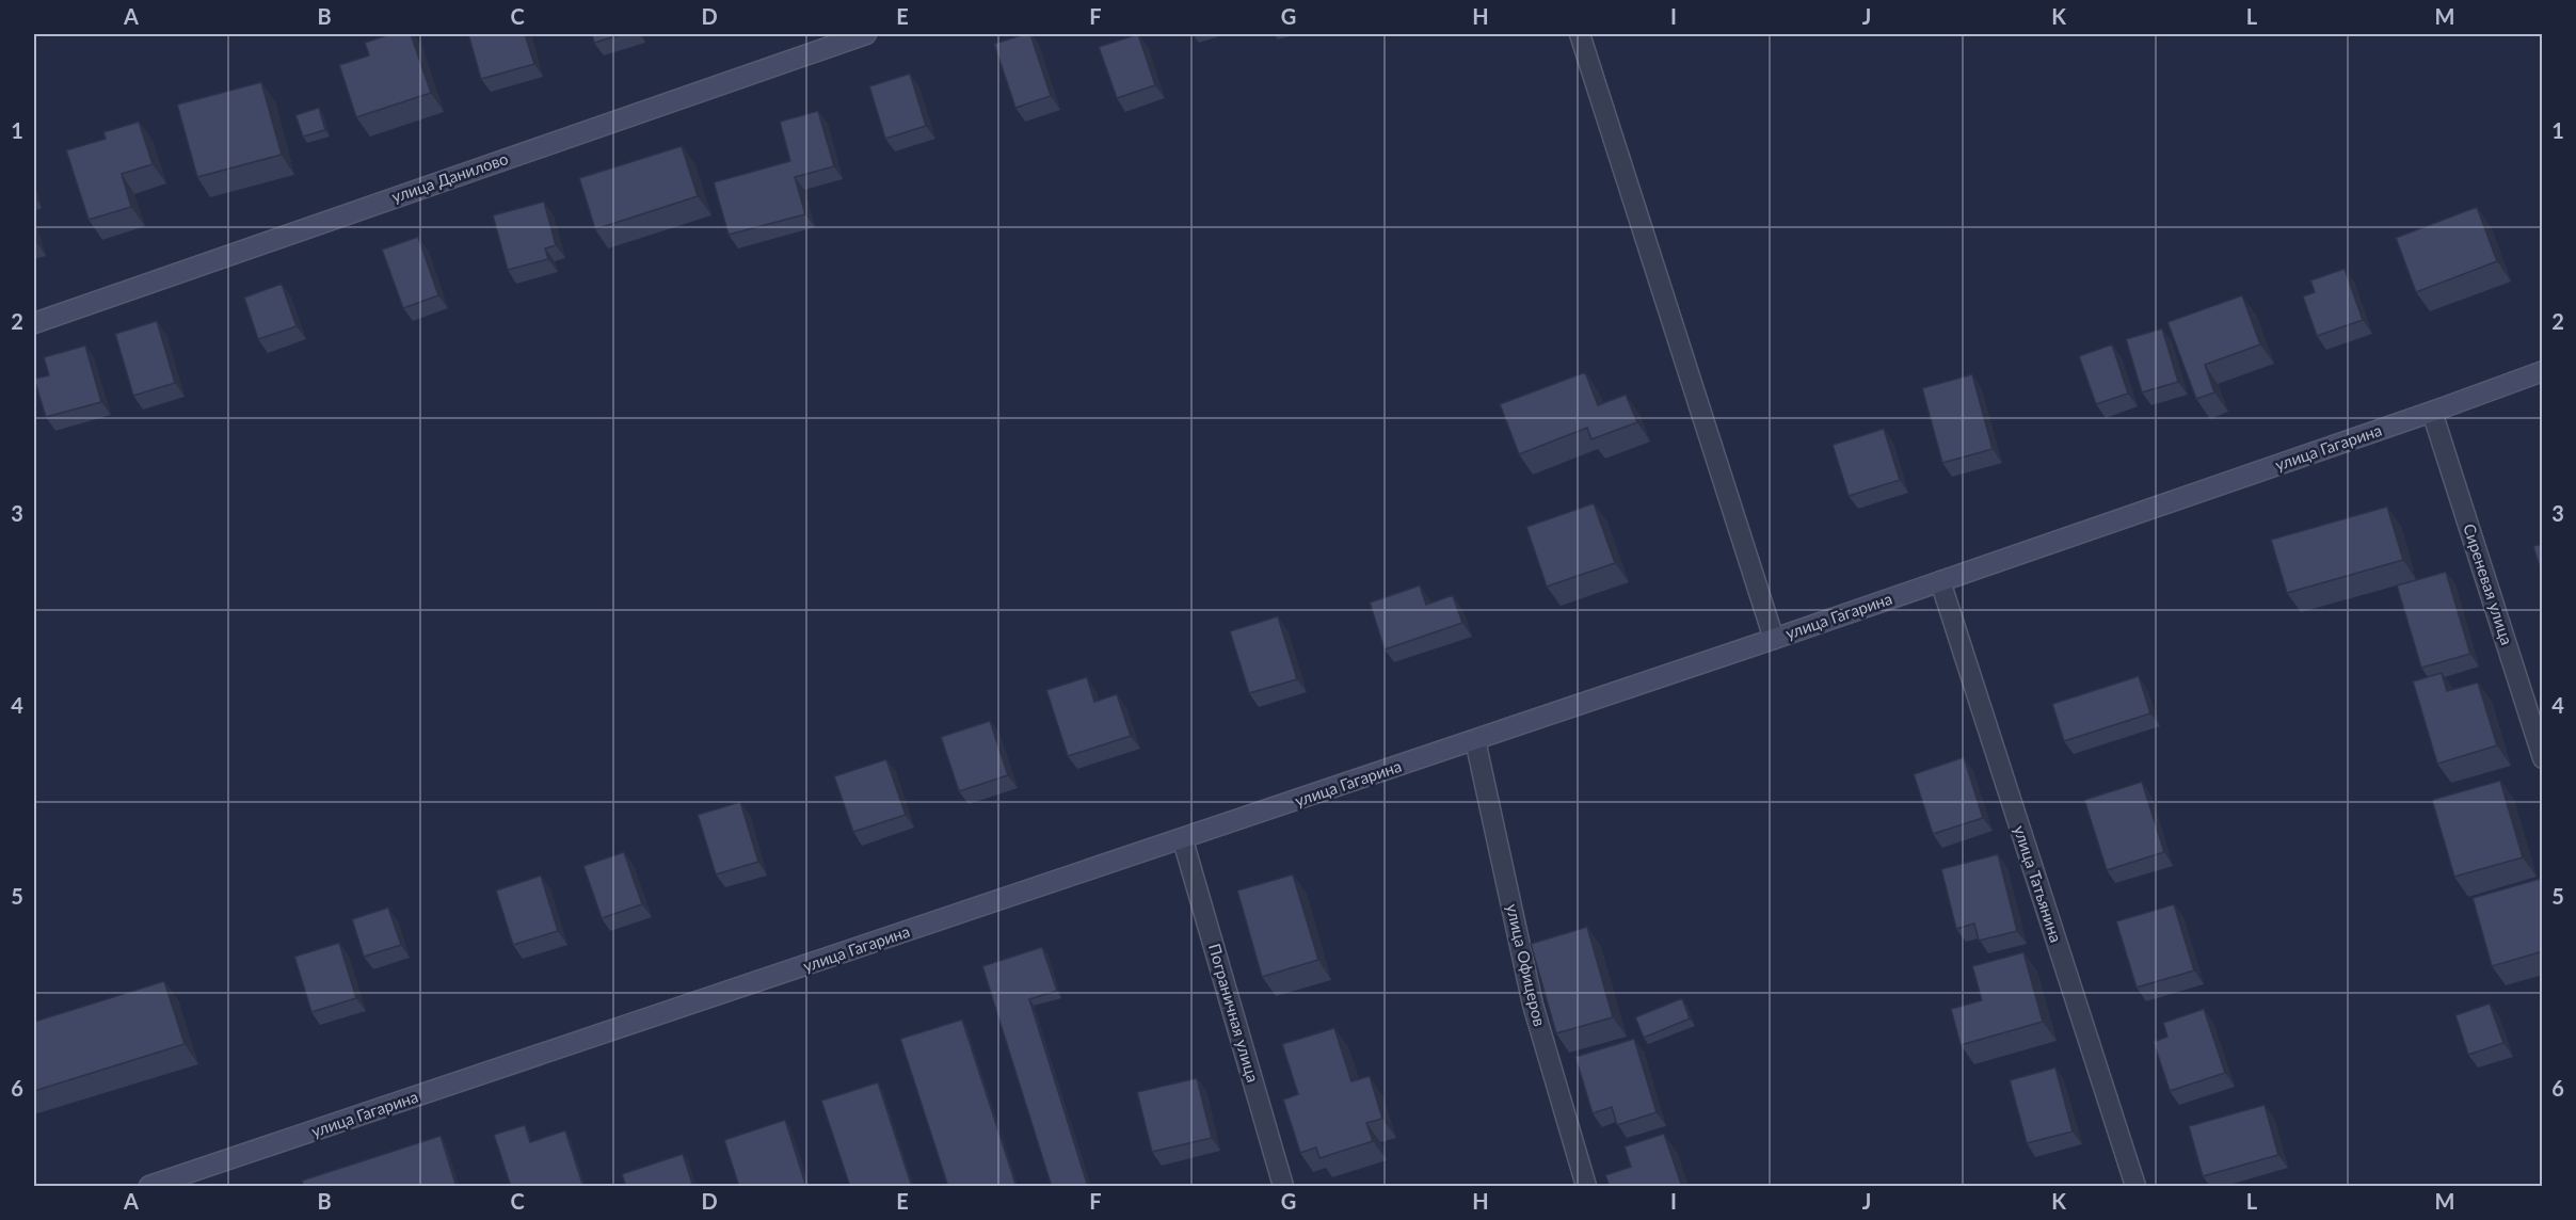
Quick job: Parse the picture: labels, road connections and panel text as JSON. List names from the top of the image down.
{
  "streets": {
    "street": [
      "улица Данилово",
      "улица Гагарина",
      "Сиреневая улица",
      "улица Татьянина",
      "улица Офицеров",
      "Пограничная улица"
    ]
  },
  "crossings": [
    ["улица Гагарина", "Сиреневая улица"],
    ["улица Гагарина", "улица Татьянина"],
    ["улица Гагарина", "улица Офицеров"],
    ["улица Гагарина", "Пограничная улица"]
  ],
  "grid": {
    "columns": [
      "A",
      "B",
      "C",
      "D",
      "E",
      "F",
      "G",
      "H",
      "I",
      "J",
      "K",
      "L",
      "M"
    ],
    "rows": [
      "1",
      "2",
      "3",
      "4",
      "5",
      "6"
    ]
  }
}
